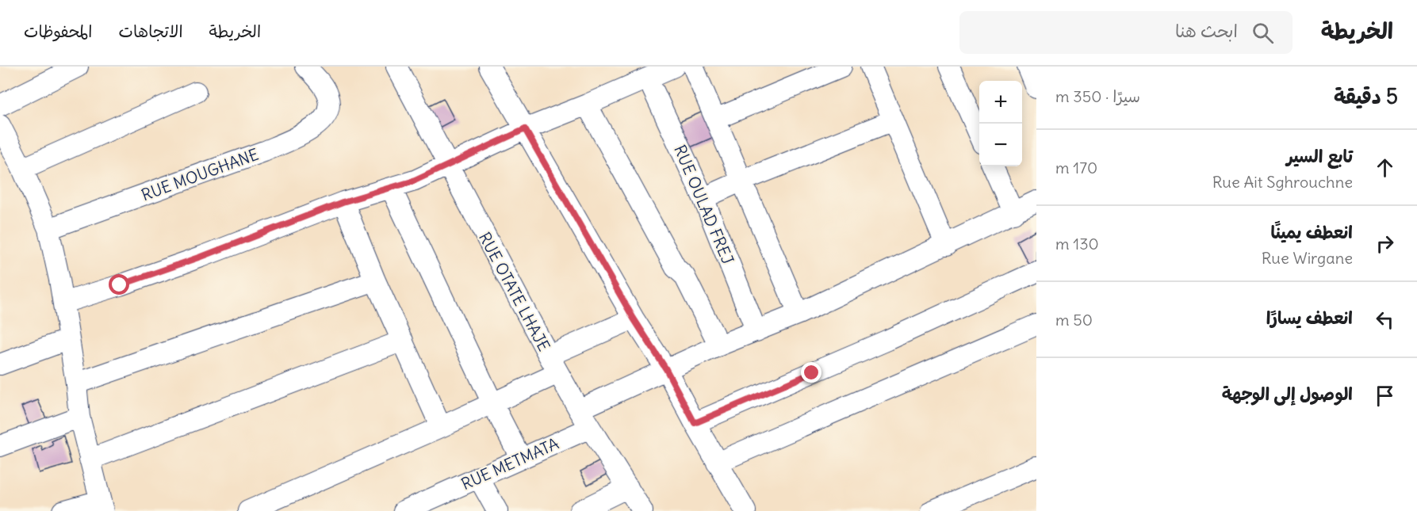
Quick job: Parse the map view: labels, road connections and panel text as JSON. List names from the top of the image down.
{
  "streets": {
    "street": [
      "RUE MOUGHANE",
      "RUE OULAD FREJ",
      "RUE OTATE LHAJE",
      "RUE METMATA"
    ]
  },
  "crossings": [
    ["RUE OTATE LHAJE", "RUE METMATA"]
  ],
  "page": {
    "header": "الخريطة",
    "search": "ابحث هنا",
    "nav": ["الخريطة", "الاتجاهات", "المحفوظات"],
    "heading": ["5 دقيقة", "سيرًا · 350 m"],
    "map_buttons": ["+", "−"],
    "list": [
      ["تابع السير", "Rue Ait Sghrouchne", "170 m"],
      ["انعطف يمينًا", "Rue Wirgane", "130 m"],
      ["انعطف يسارًا", "50 m"],
      "الوصول إلى الوجهة"
    ]
  }
}
